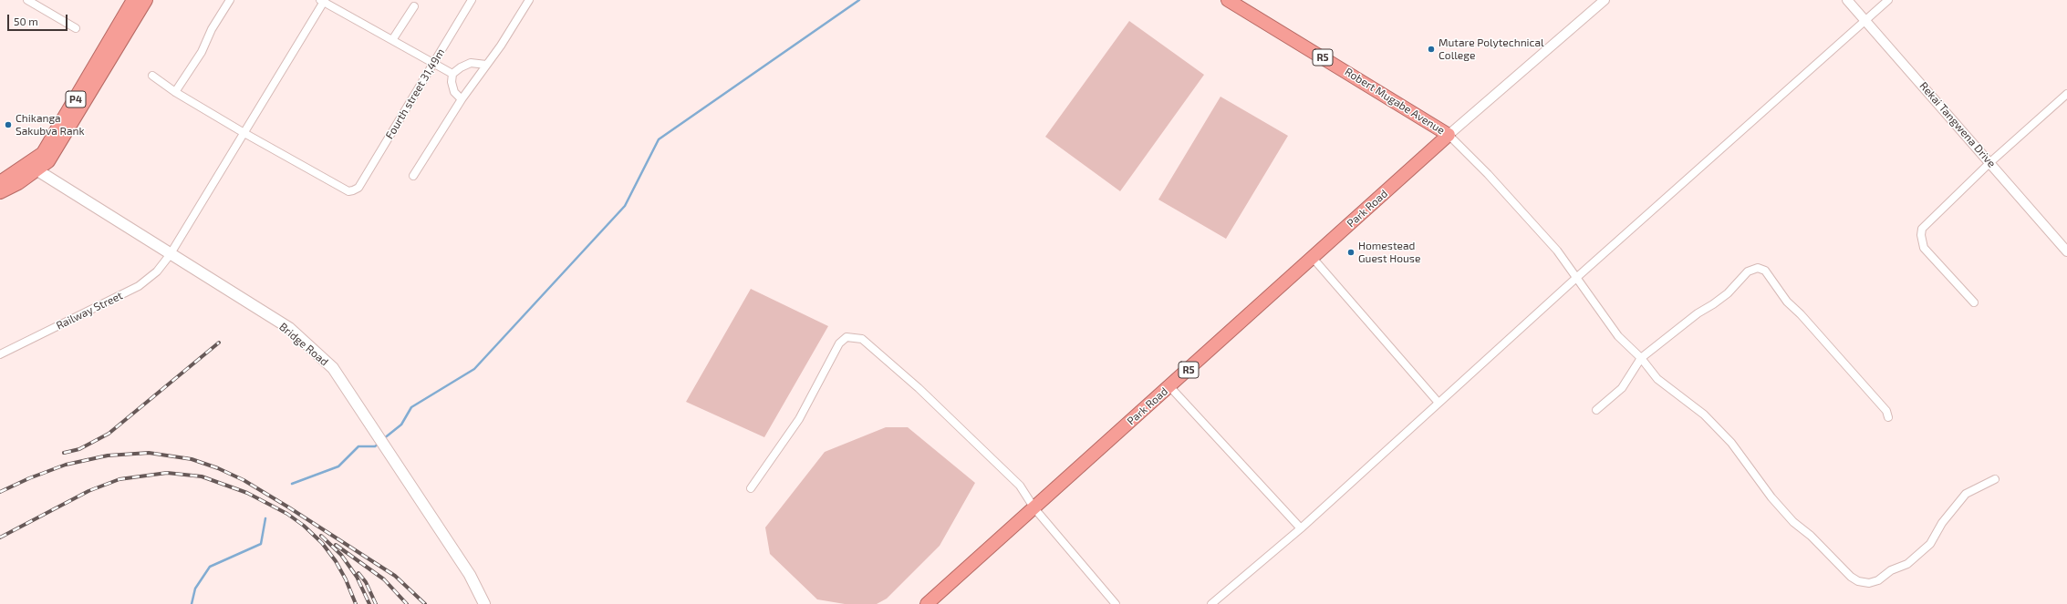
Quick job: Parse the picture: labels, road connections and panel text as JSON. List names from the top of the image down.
{
  "streets": {
    "highway": [
      "R5",
      "P4",
      "Robert Mugabe Avenue",
      "Park Road"
    ],
    "main road": ["Bridge Road"],
    "street": ["Fourth street 31,49m", "Rekai Tangwena Drive", "Railway Street"]
  },
  "crossings": [
    ["Fourth street 31,49m", "Railway Street"],
    ["P4", "Bridge Road"],
    ["Robert Mugabe Avenue", "Park Road"],
    ["Railway Street", "Bridge Road"]
  ],
  "places": ["Mutare Polytechnical College", "Chikanga Sakubva Rank", "Homestead Guest House"],
  "scale_bar": "50 m"
}
